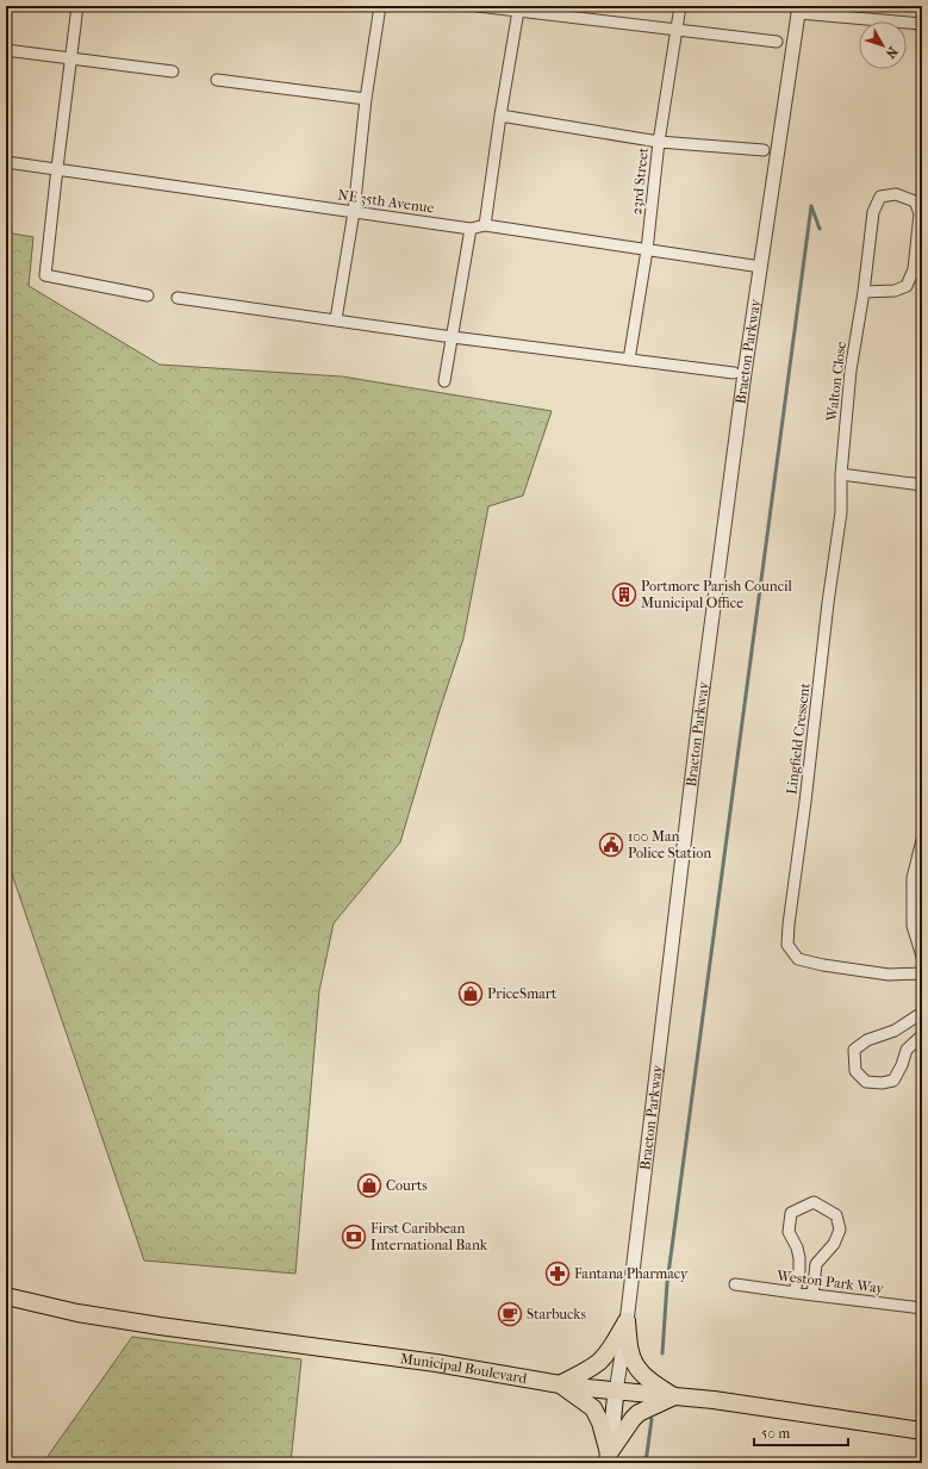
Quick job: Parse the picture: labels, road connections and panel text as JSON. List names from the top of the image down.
{
  "streets": {
    "main road": ["Braeton Parkway", "Municipal Boulevard"],
    "street": [
      "23rd Street",
      "NE 35th Avenue",
      "Walton Close",
      "Lingfield Cressent",
      "Weston Park Way"
    ]
  },
  "crossings": [
    ["23rd Street", "NE 35th Avenue"],
    ["NE 35th Avenue", "Braeton Parkway"],
    ["Braeton Parkway", "Municipal Boulevard"],
    ["Walton Close", "Lingfield Cressent"]
  ],
  "places": {
    "building": ["Portmore Parish Council Municipal Office"],
    "public building": ["100 Man Police Station"],
    "shop": ["PriceSmart", "Courts"],
    "bank": ["First Caribbean International Bank"],
    "pharmacy": ["Fantana Pharmacy"],
    "cafe": ["Starbucks"]
  },
  "scale_bar": "50 m",
  "north": "bottom right"
}
